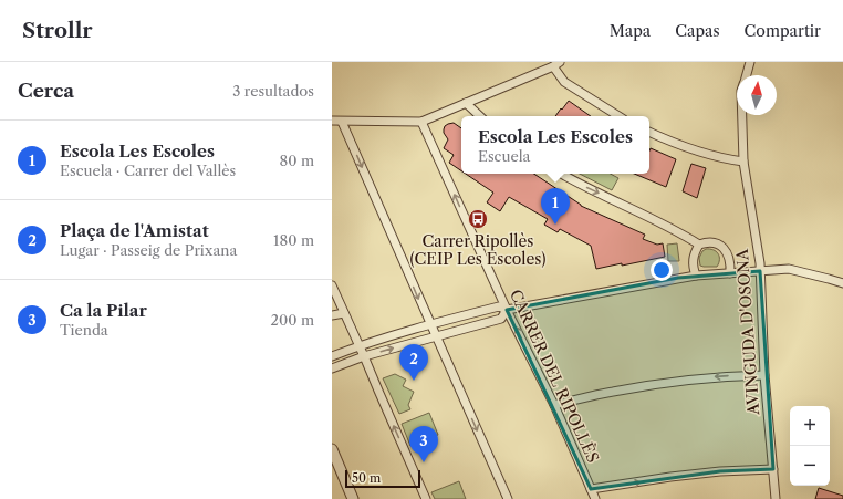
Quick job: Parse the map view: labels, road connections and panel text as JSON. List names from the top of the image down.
{
  "streets": {
    "street": ["AVINGUDA D'OSONA", "CARRER DEL RIPOLLÈS"]
  },
  "one_way": ["CARRER DEL RIPOLLÈS"],
  "places": {
    "bus stop": ["Carrer Ripollès (CEIP Les Escoles)"]
  },
  "scale_bar": "50 m",
  "north": "top",
  "page": {
    "header": "Strollr",
    "nav": ["Mapa", "Capas", "Compartir"],
    "heading": ["Cerca", "3 resultados"],
    "popup": ["Escola Les Escoles", "Escuela"],
    "list": [
      {
        "mark": "1",
        "name": "Escola Les Escoles",
        "note": "Escuela · Carrer del Vallès",
        "value": "80 m"
      },
      {
        "mark": "2",
        "name": "Plaça de l'Amistat",
        "note": "Lugar · Passeig de Prixana",
        "value": "180 m"
      },
      {
        "mark": "3",
        "name": "Ca la Pilar",
        "note": "Tienda",
        "value": "200 m"
      }
    ],
    "pins": ["1", "2", "3"],
    "map_buttons": ["+", "−"],
    "scale": "50 m"
  }
}
